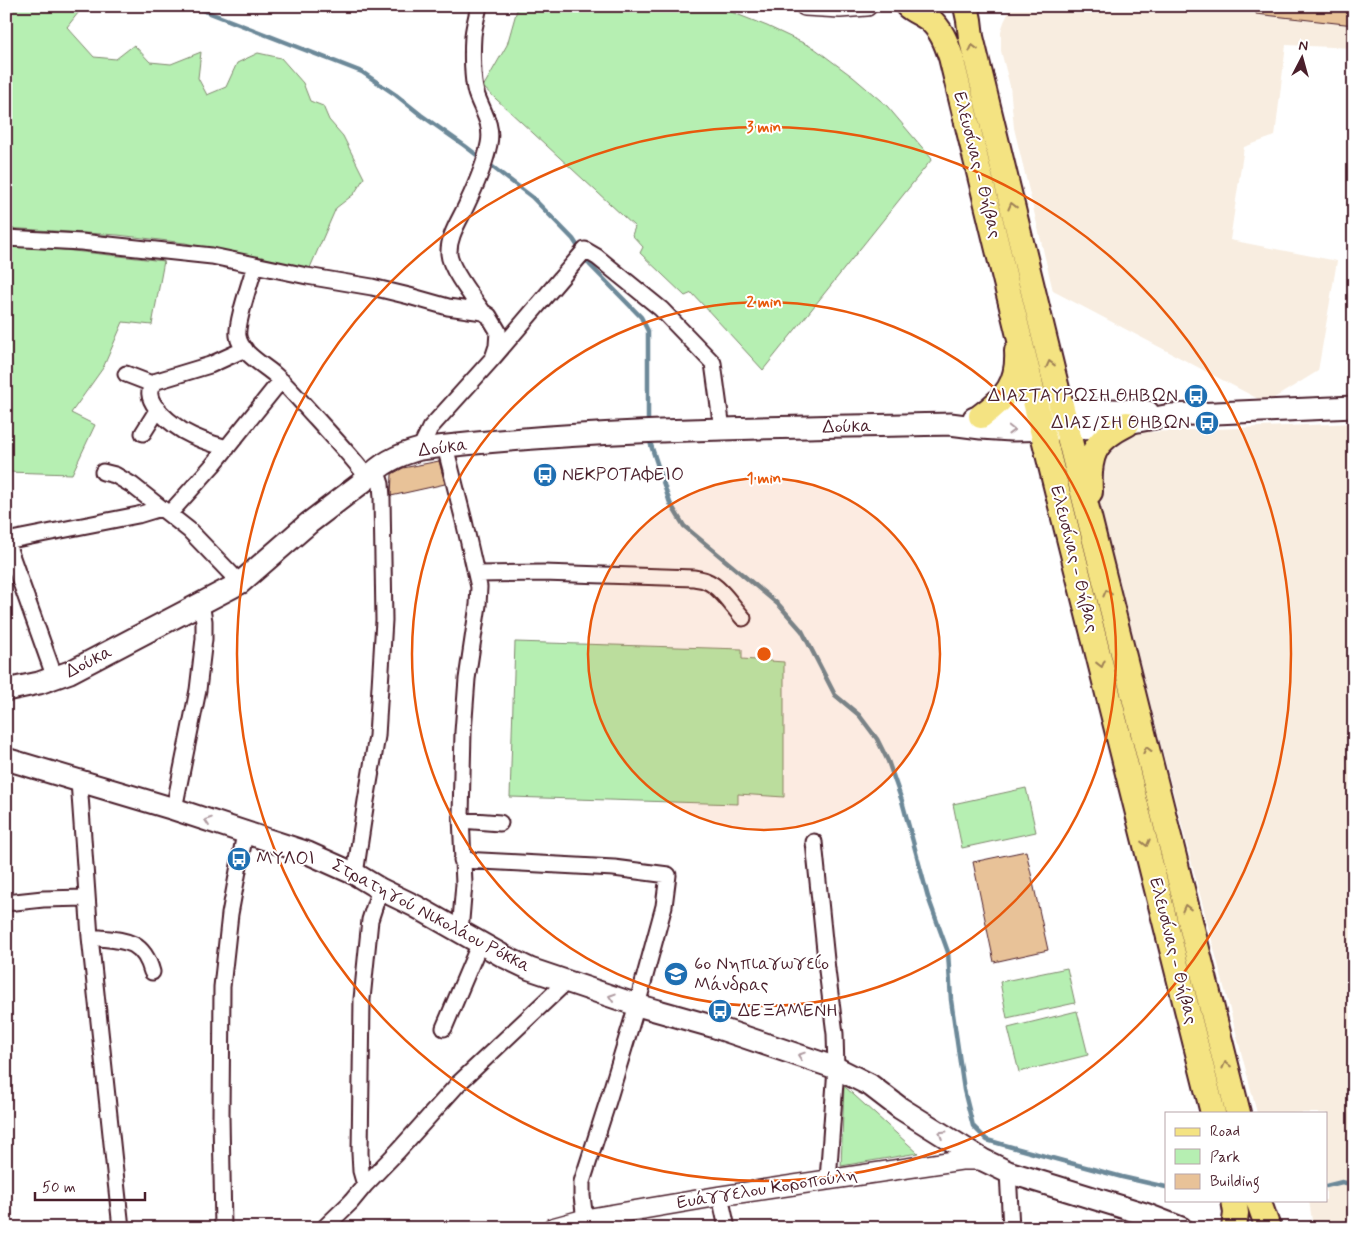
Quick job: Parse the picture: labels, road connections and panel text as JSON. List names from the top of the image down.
{
  "streets": {
    "main road": ["Ελευσίνας - Θήβας", "Δούκα", "Στρατηγού Νικολάου Ρόκκα"],
    "street": ["Ευάγγελου Κοροπούλη"]
  },
  "crossings": [
    ["Ελευσίνας - Θήβας", "Δούκα"],
    ["Στρατηγού Νικολάου Ρόκκα", "Ευάγγελου Κοροπούλη"]
  ],
  "one_way": ["Στρατηγού Νικολάου Ρόκκα"],
  "places": {
    "bus stop": [
      "ΔΙΑΣΤΑΥΡΩΣΗ ΘΗΒΩΝ",
      "ΔΙΑΣ/ΣΗ ΘΗΒΩΝ",
      "ΝΕΚΡΟΤΑΦΕΙΟ",
      "ΜΥΛΟΙ",
      "ΔΕΞΑΜΕΝΗ"
    ],
    "school or university": ["6ο Νηπιαγωγείο Μάνδρας"]
  },
  "legend": ["Road", "Park", "Building"],
  "scale_bar": "50 m",
  "north": "top",
  "rings": ["3 min", "2 min", "1 min"]
}
